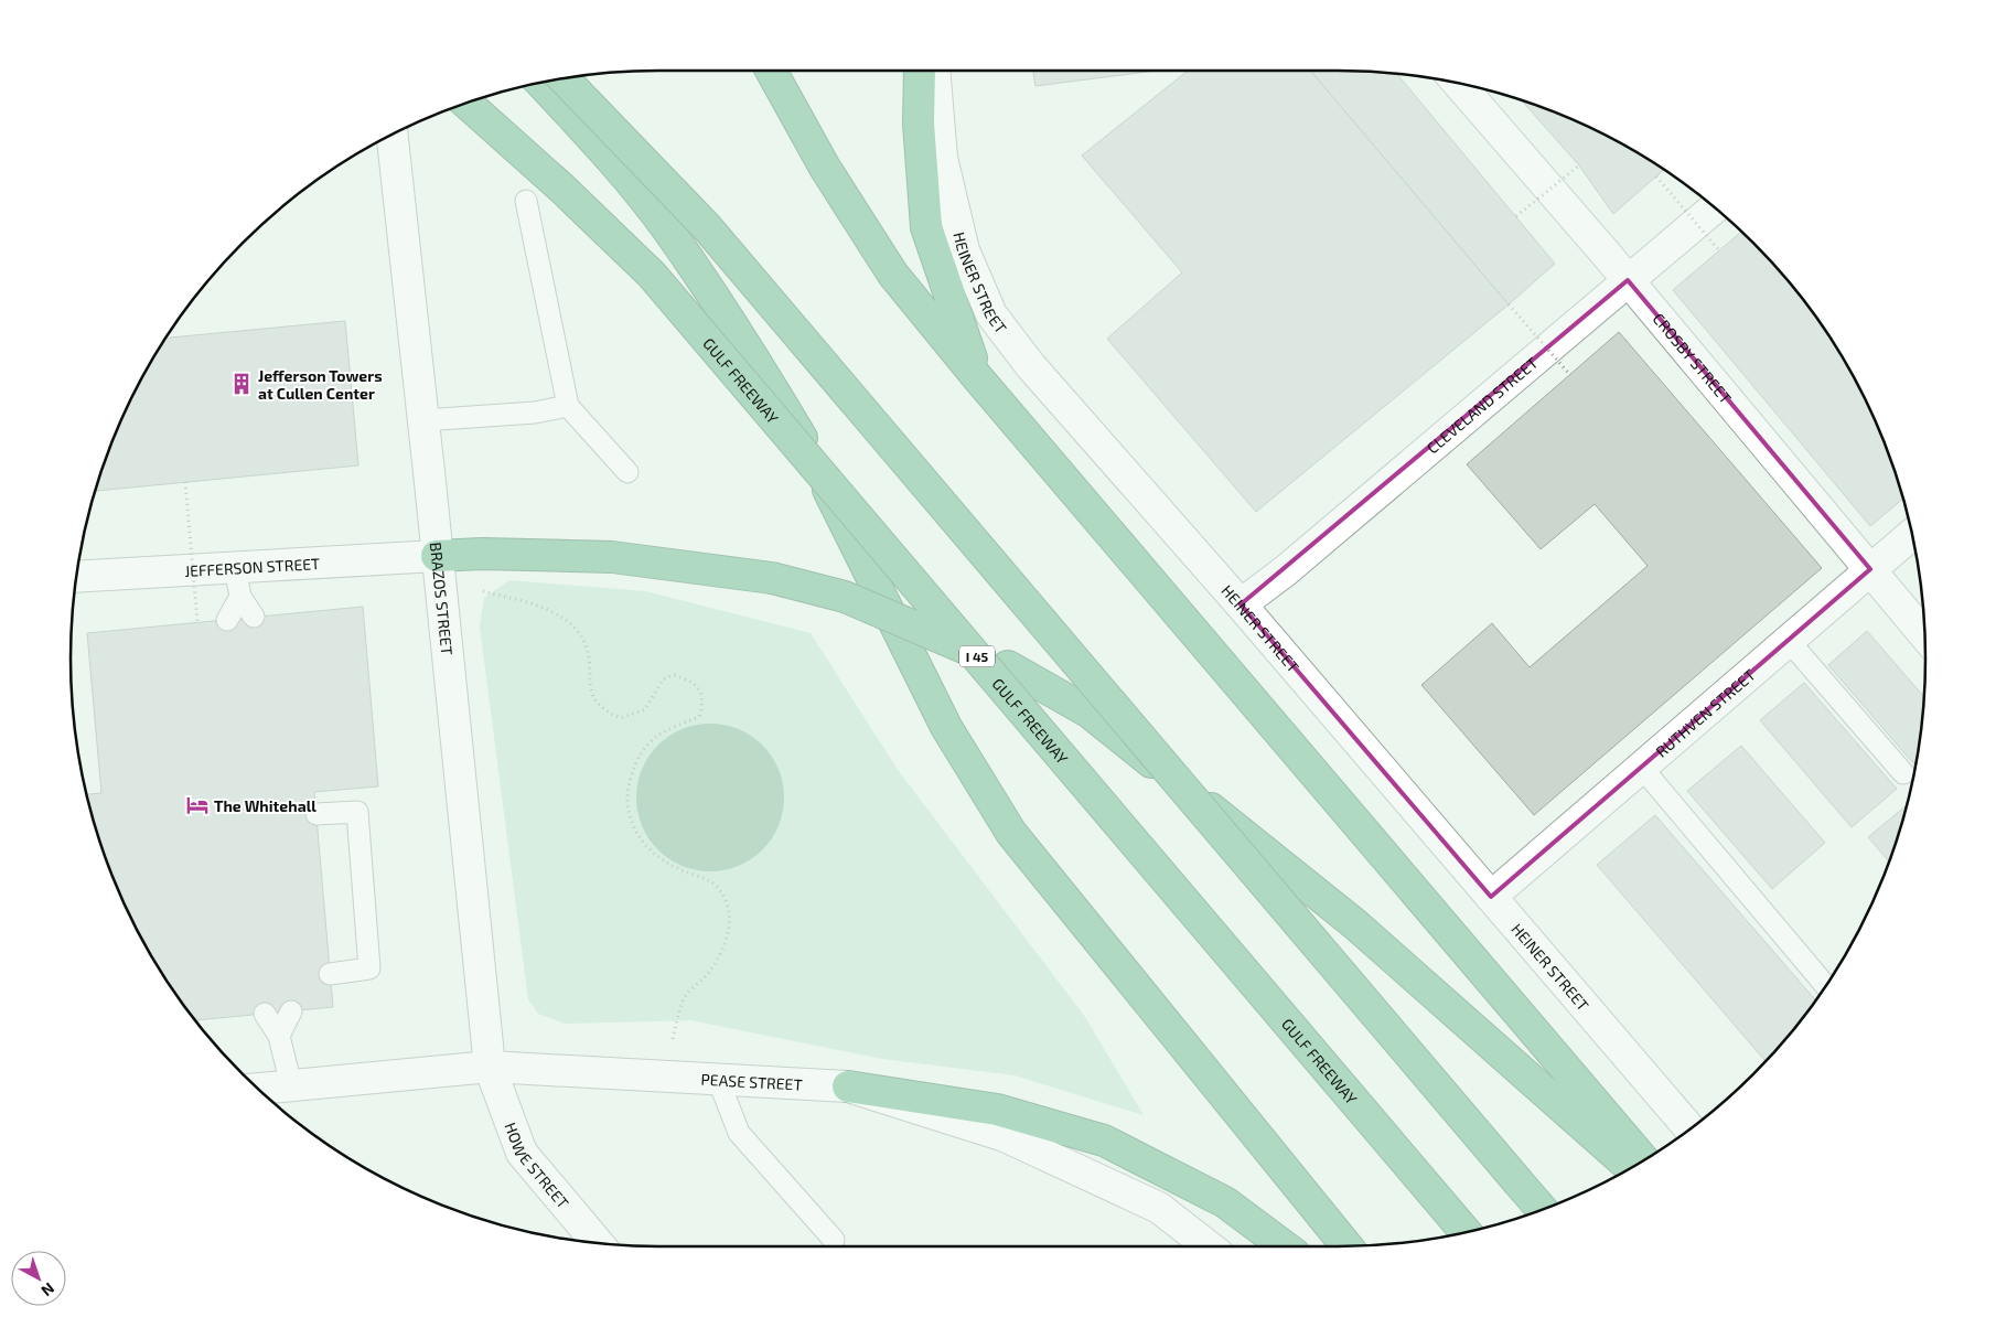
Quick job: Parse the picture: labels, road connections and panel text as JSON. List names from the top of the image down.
{
  "streets": {
    "highway": ["GULF FREEWAY", "I 45"],
    "street": [
      "HEINER STREET",
      "CROSBY STREET",
      "CLEVELAND STREET",
      "JEFFERSON STREET",
      "BRAZOS STREET",
      "RUTHVEN STREET",
      "PEASE STREET",
      "HOWE STREET"
    ]
  },
  "crossings": [
    ["HEINER STREET", "CLEVELAND STREET"],
    ["HEINER STREET", "RUTHVEN STREET"],
    ["CROSBY STREET", "CLEVELAND STREET"],
    ["CROSBY STREET", "RUTHVEN STREET"],
    ["JEFFERSON STREET", "BRAZOS STREET"],
    ["BRAZOS STREET", "PEASE STREET"],
    ["BRAZOS STREET", "HOWE STREET"],
    ["PEASE STREET", "HOWE STREET"]
  ],
  "places": {
    "building": ["Jefferson Towers at Cullen Center"],
    "hotel": ["The Whitehall"]
  },
  "north": "bottom right"
}
